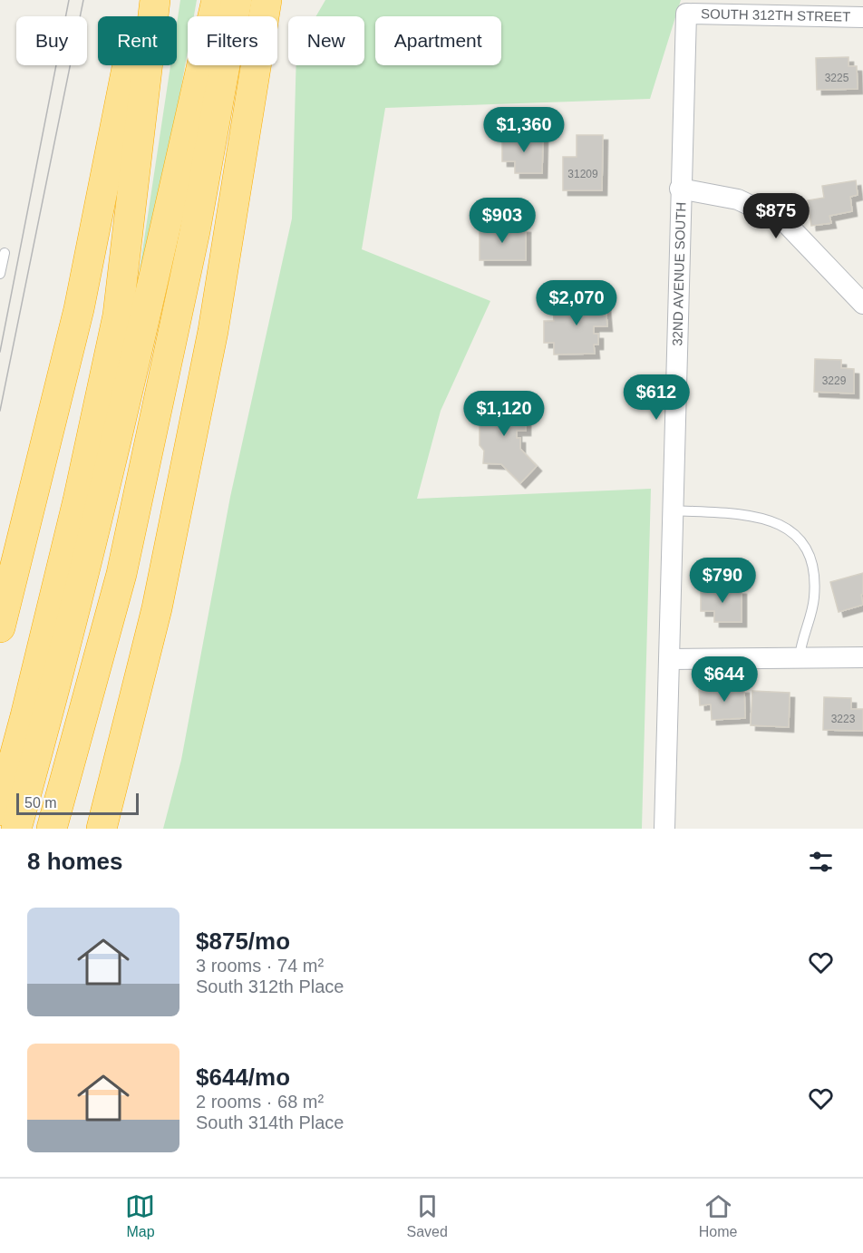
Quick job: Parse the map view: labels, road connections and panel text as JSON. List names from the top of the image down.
{
  "streets": {
    "street": ["SOUTH 312TH STREET", "32ND AVENUE SOUTH"]
  },
  "crossings": [
    ["SOUTH 312TH STREET", "32ND AVENUE SOUTH"]
  ],
  "house_numbers": [
    "3225",
    "31209",
    "3229",
    "3223"
  ],
  "scale_bar": "50 m",
  "page": {
    "chip": [
      "Buy",
      "Rent",
      "Filters",
      "New",
      "Apartment"
    ],
    "price": [
      "$1,360",
      "$875",
      "$903",
      "$2,070",
      "$612",
      "$1,120",
      "$790",
      "$644"
    ],
    "scale": "50 m",
    "heading": "8 homes",
    "list": [
      {
        "name": "$875/mo",
        "note": "3 rooms · 74 m² · South 312th Place"
      },
      {
        "name": "$644/mo",
        "note": "2 rooms · 68 m² · South 314th Place"
      }
    ],
    "tabs": ["Map", "Saved", "Home"]
  }
}
